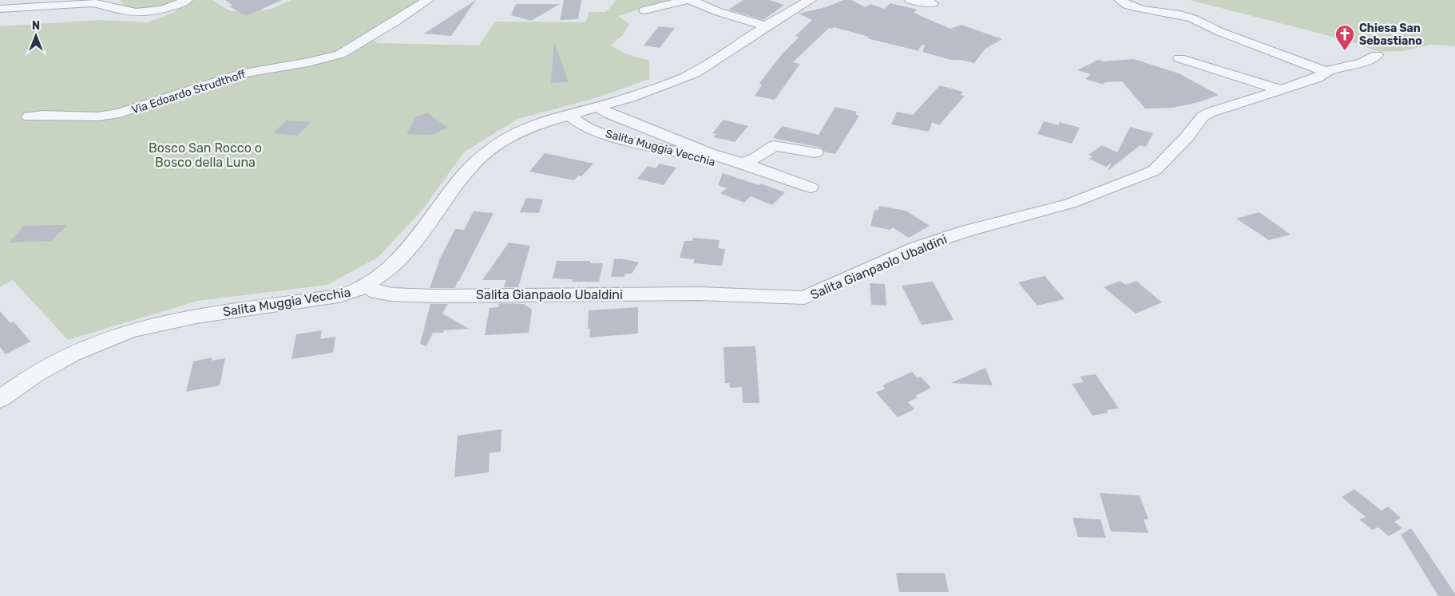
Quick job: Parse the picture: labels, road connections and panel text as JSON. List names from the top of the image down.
{
  "streets": {
    "street": ["Via Edoardo Strudthoff", "Salita Muggia Vecchia", "Salita Gianpaolo Ubaldini"]
  },
  "crossings": [
    ["Salita Muggia Vecchia", "Salita Gianpaolo Ubaldini"]
  ],
  "parks": ["Bosco San Rocco o Bosco della Luna"],
  "places": {
    "church": ["Chiesa San Sebastiano"]
  },
  "north": "top"
}
